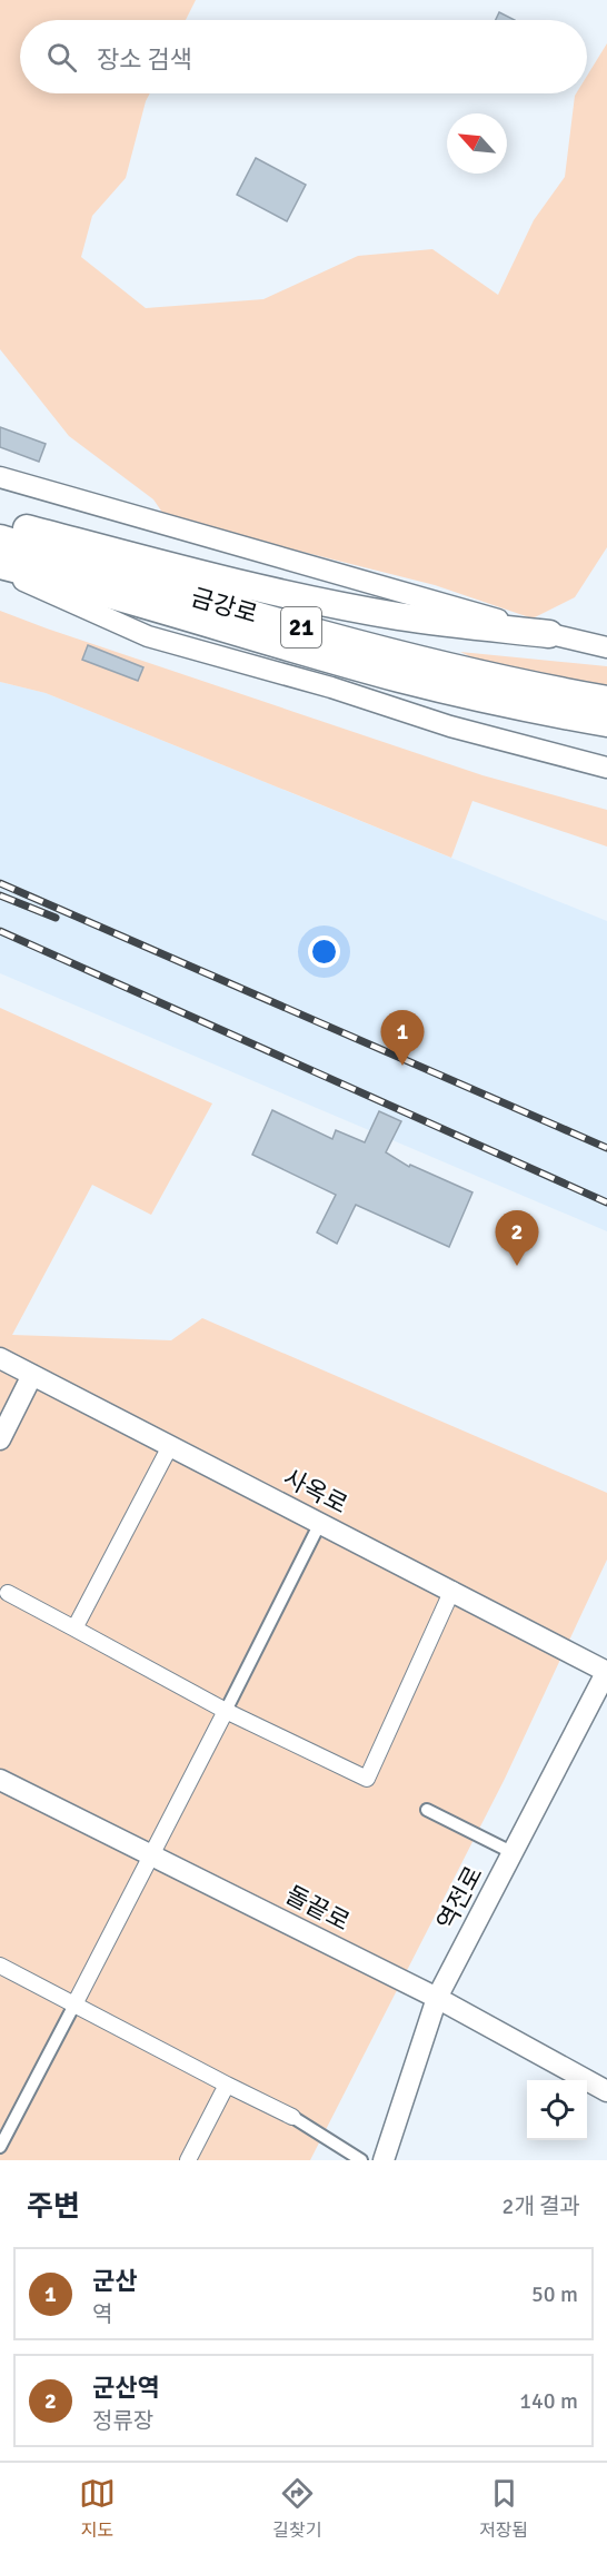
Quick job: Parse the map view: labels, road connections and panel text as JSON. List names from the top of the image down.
{
  "streets": {
    "highway": ["금강로", "21"],
    "street": ["사옥로", "역전로", "돌끝로"]
  },
  "crossings": [
    ["사옥로", "역전로"],
    ["역전로", "돌끝로"]
  ],
  "north": "top left",
  "page": {
    "search": "장소 검색",
    "pins": ["1", "2"],
    "heading": ["주변", "2개 결과"],
    "list": [
      {
        "mark": "1",
        "name": "군산",
        "note": "역",
        "value": "50 m"
      },
      {
        "mark": "2",
        "name": "군산역",
        "note": "정류장",
        "value": "140 m"
      }
    ],
    "nav": ["지도", "길찾기", "저장됨"]
  }
}
